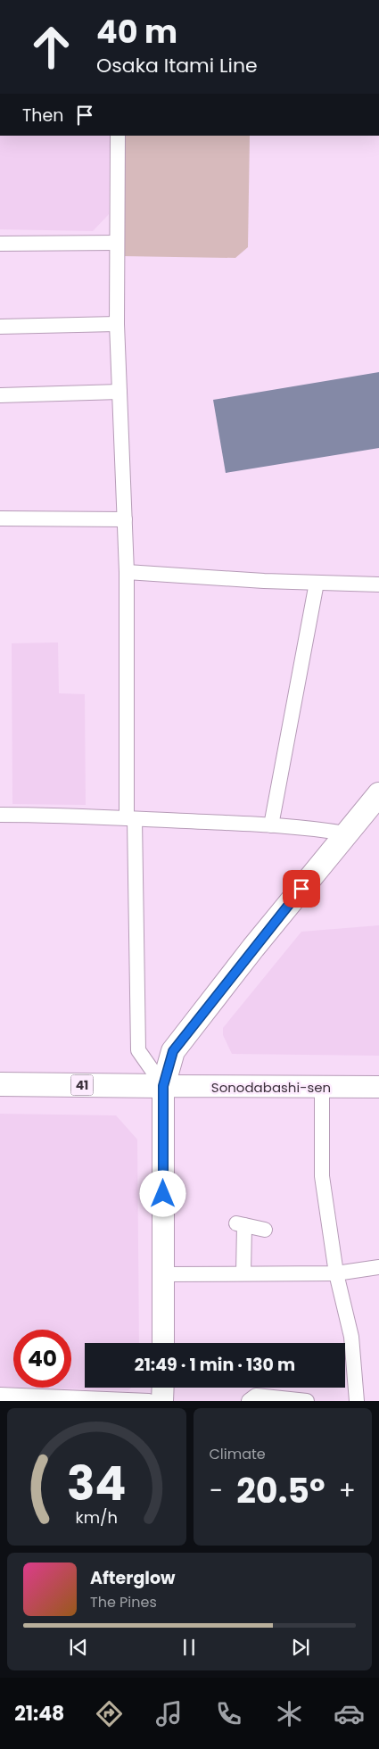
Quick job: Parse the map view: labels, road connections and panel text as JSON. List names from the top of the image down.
{
  "streets": {
    "main road": ["41"],
    "street": ["Sonodabashi-sen"]
  },
  "crossings": [
    ["41", "Sonodabashi-sen"]
  ],
  "page": {
    "turn": ["40 m", "Osaka Itami Line"],
    "then": "Then",
    "limit": "40",
    "trip": "21:49 · 1 min · 130 m",
    "tile": "Climate",
    "heat": ["−", "20.5°", "+"],
    "song": ["Afterglow", "The Pines"],
    "tabs": "21:48",
    "gauge": ["34", "km/h"]
  }
}
